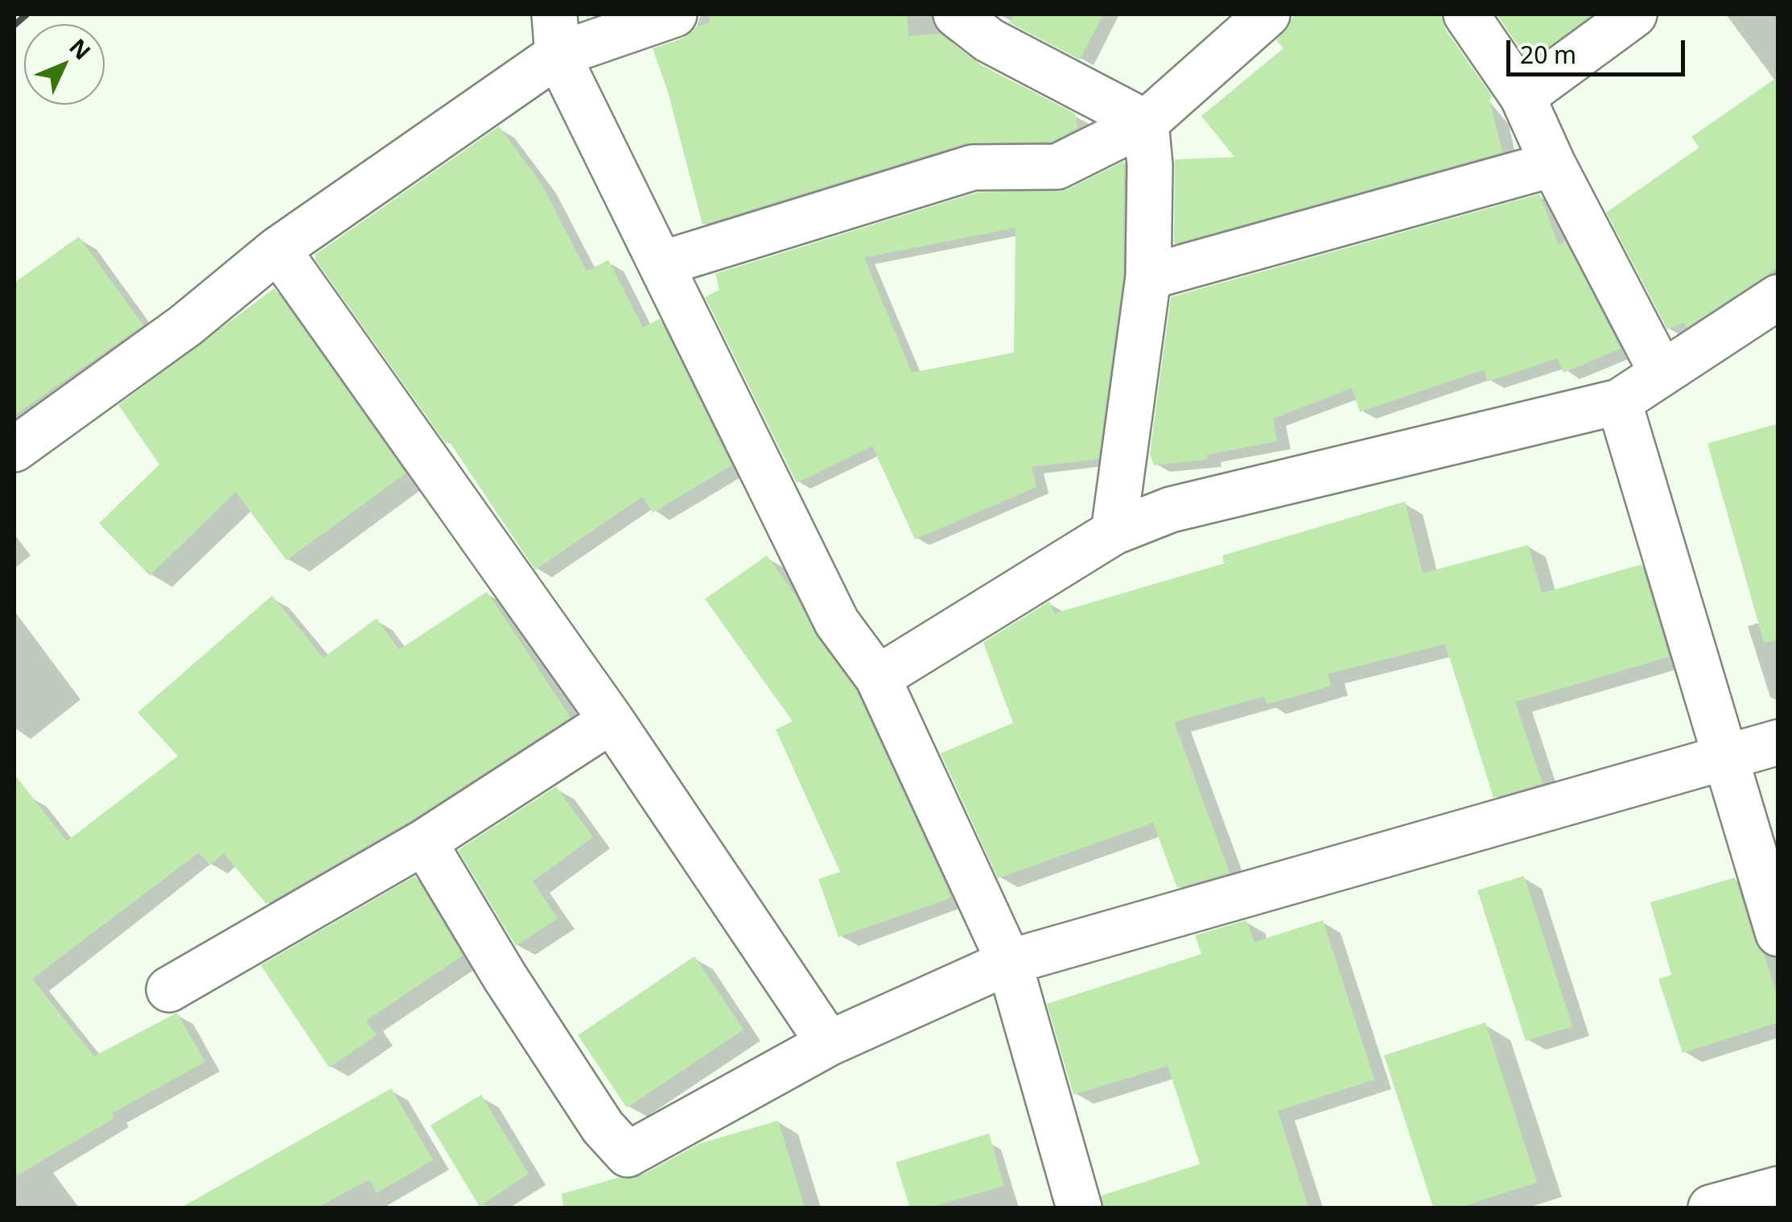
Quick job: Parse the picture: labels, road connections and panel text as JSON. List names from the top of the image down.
{
  "scale_bar": "20 m",
  "north": "top right"
}
